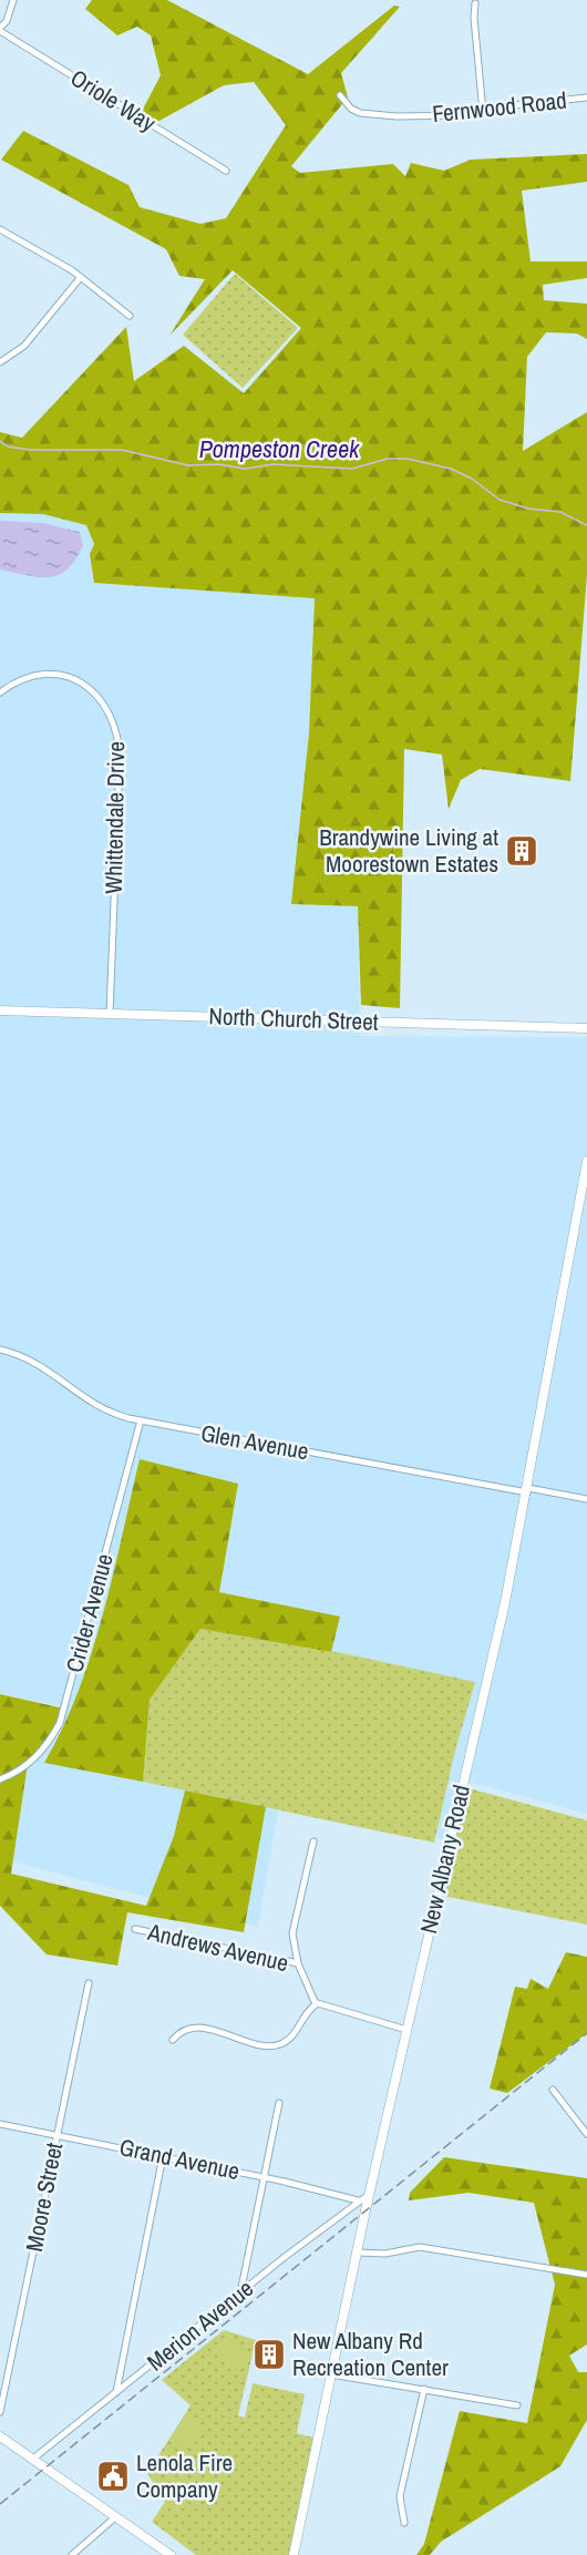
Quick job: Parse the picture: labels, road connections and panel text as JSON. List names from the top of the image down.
{
  "streets": {
    "main road": ["North Church Street", "New Albany Road"],
    "street": [
      "Oriole Way",
      "Fernwood Road",
      "Whittendale Drive",
      "Glen Avenue",
      "Crider Avenue",
      "Andrews Avenue",
      "Grand Avenue",
      "Moore Street",
      "Merion Avenue"
    ]
  },
  "crossings": [
    ["Whittendale Drive", "North Church Street"],
    ["Glen Avenue", "Crider Avenue"],
    ["Glen Avenue", "New Albany Road"],
    ["New Albany Road", "Merion Avenue"],
    ["Grand Avenue", "Moore Street"],
    ["Grand Avenue", "Merion Avenue"]
  ],
  "water": ["Pompeston Creek"],
  "places": {
    "building": ["Brandywine Living at Moorestown Estates", "New Albany Rd Recreation Center"],
    "public building": ["Lenola Fire Company"]
  }
}
